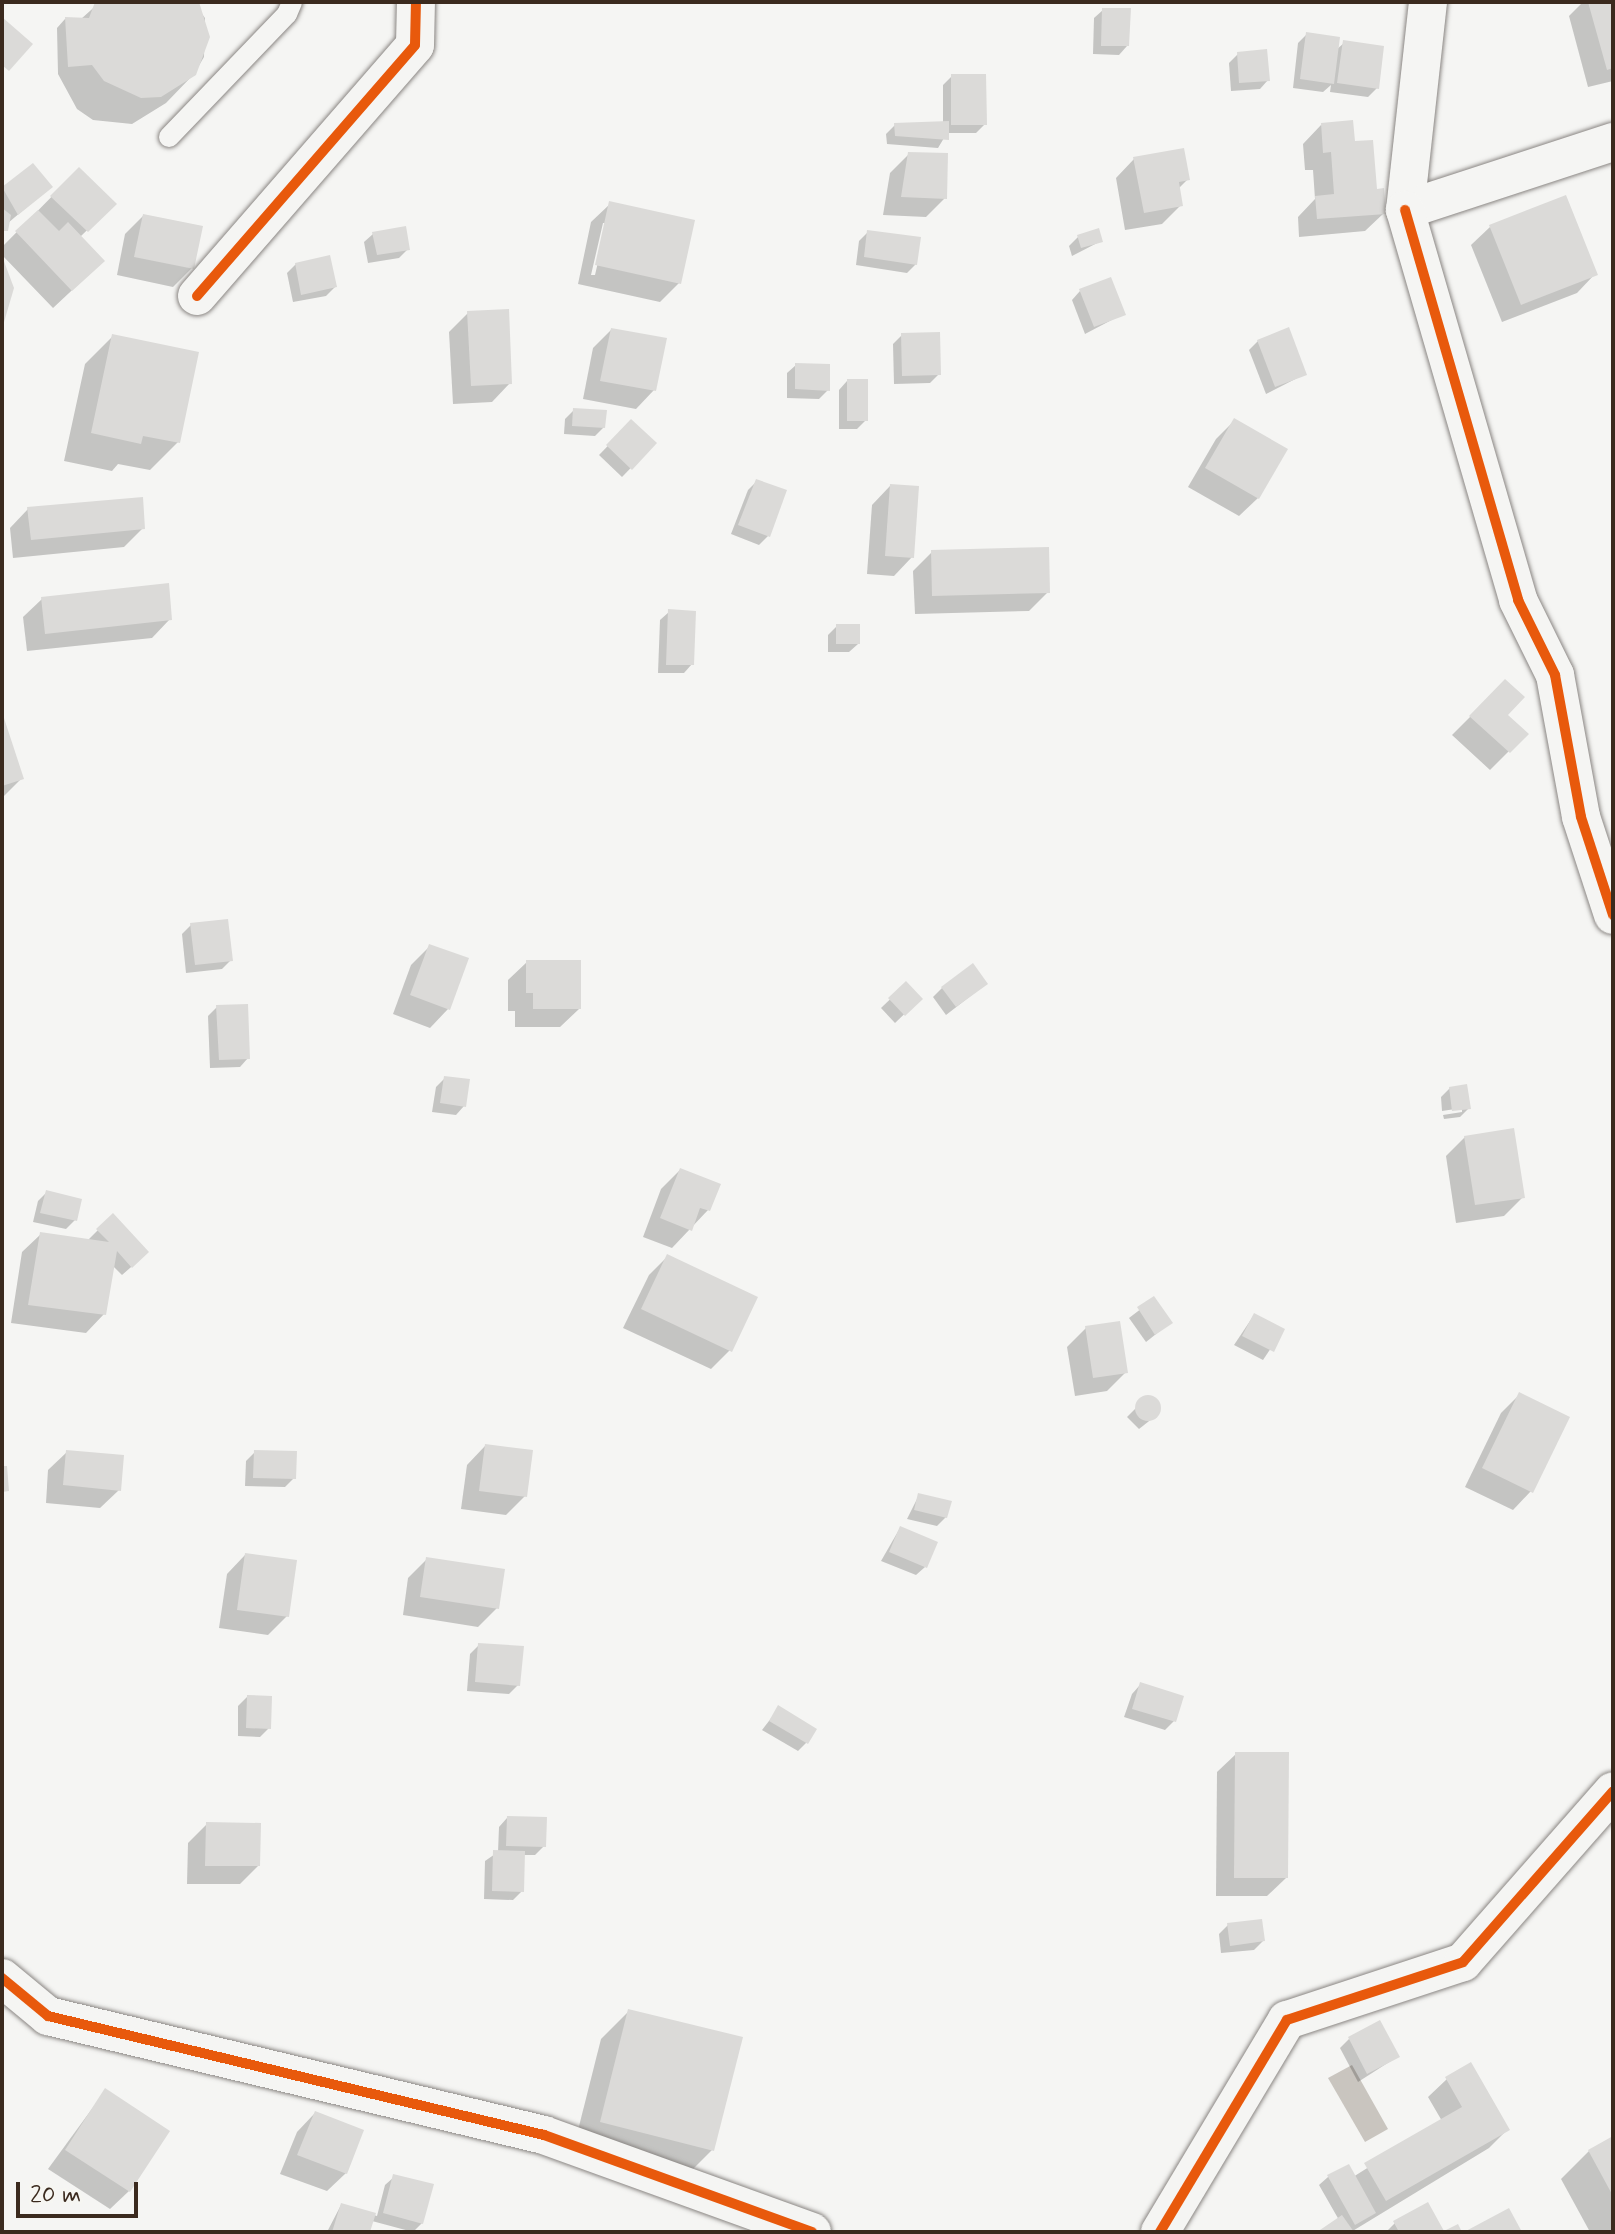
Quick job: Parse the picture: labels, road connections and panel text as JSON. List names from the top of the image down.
{
  "scale_bar": "20 m"
}
